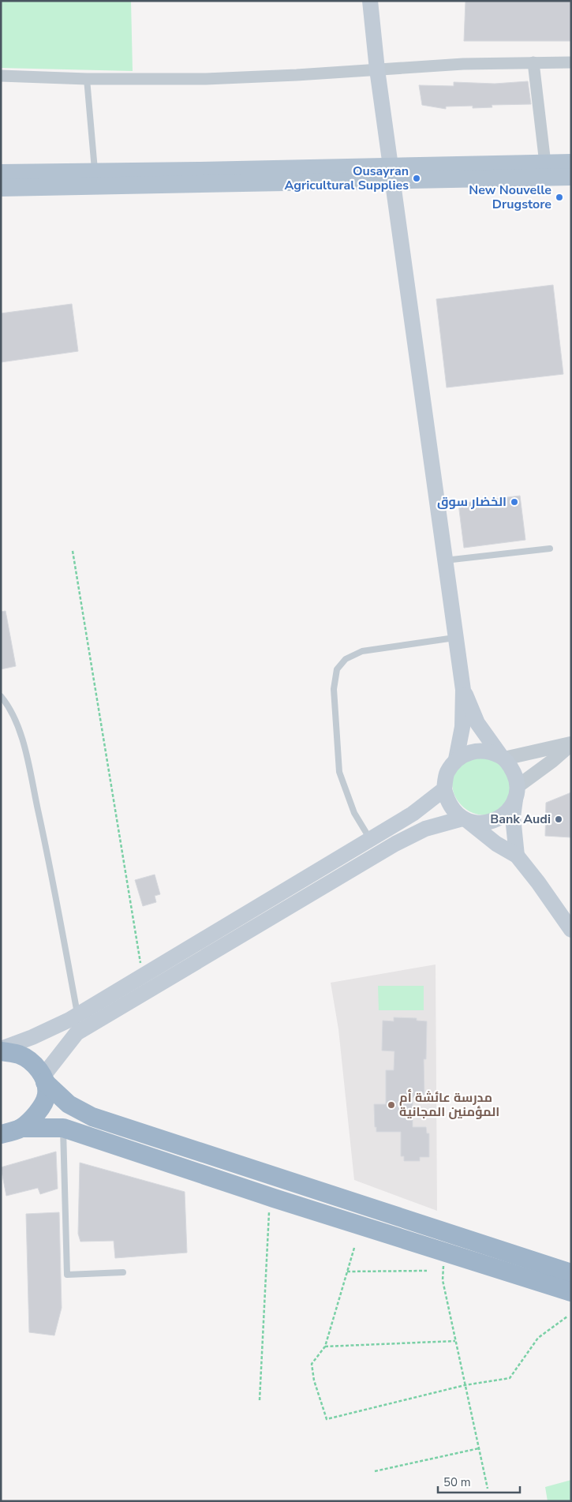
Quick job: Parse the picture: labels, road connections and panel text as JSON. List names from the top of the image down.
{
  "places": [
    "Ousayran Agricultural Supplies",
    "New Nouvelle Drugstore",
    "الخضار سوق",
    "Bank Audi",
    "مدرسة عائشة أم المؤمنين المجانية"
  ],
  "scale_bar": "50 m"
}
